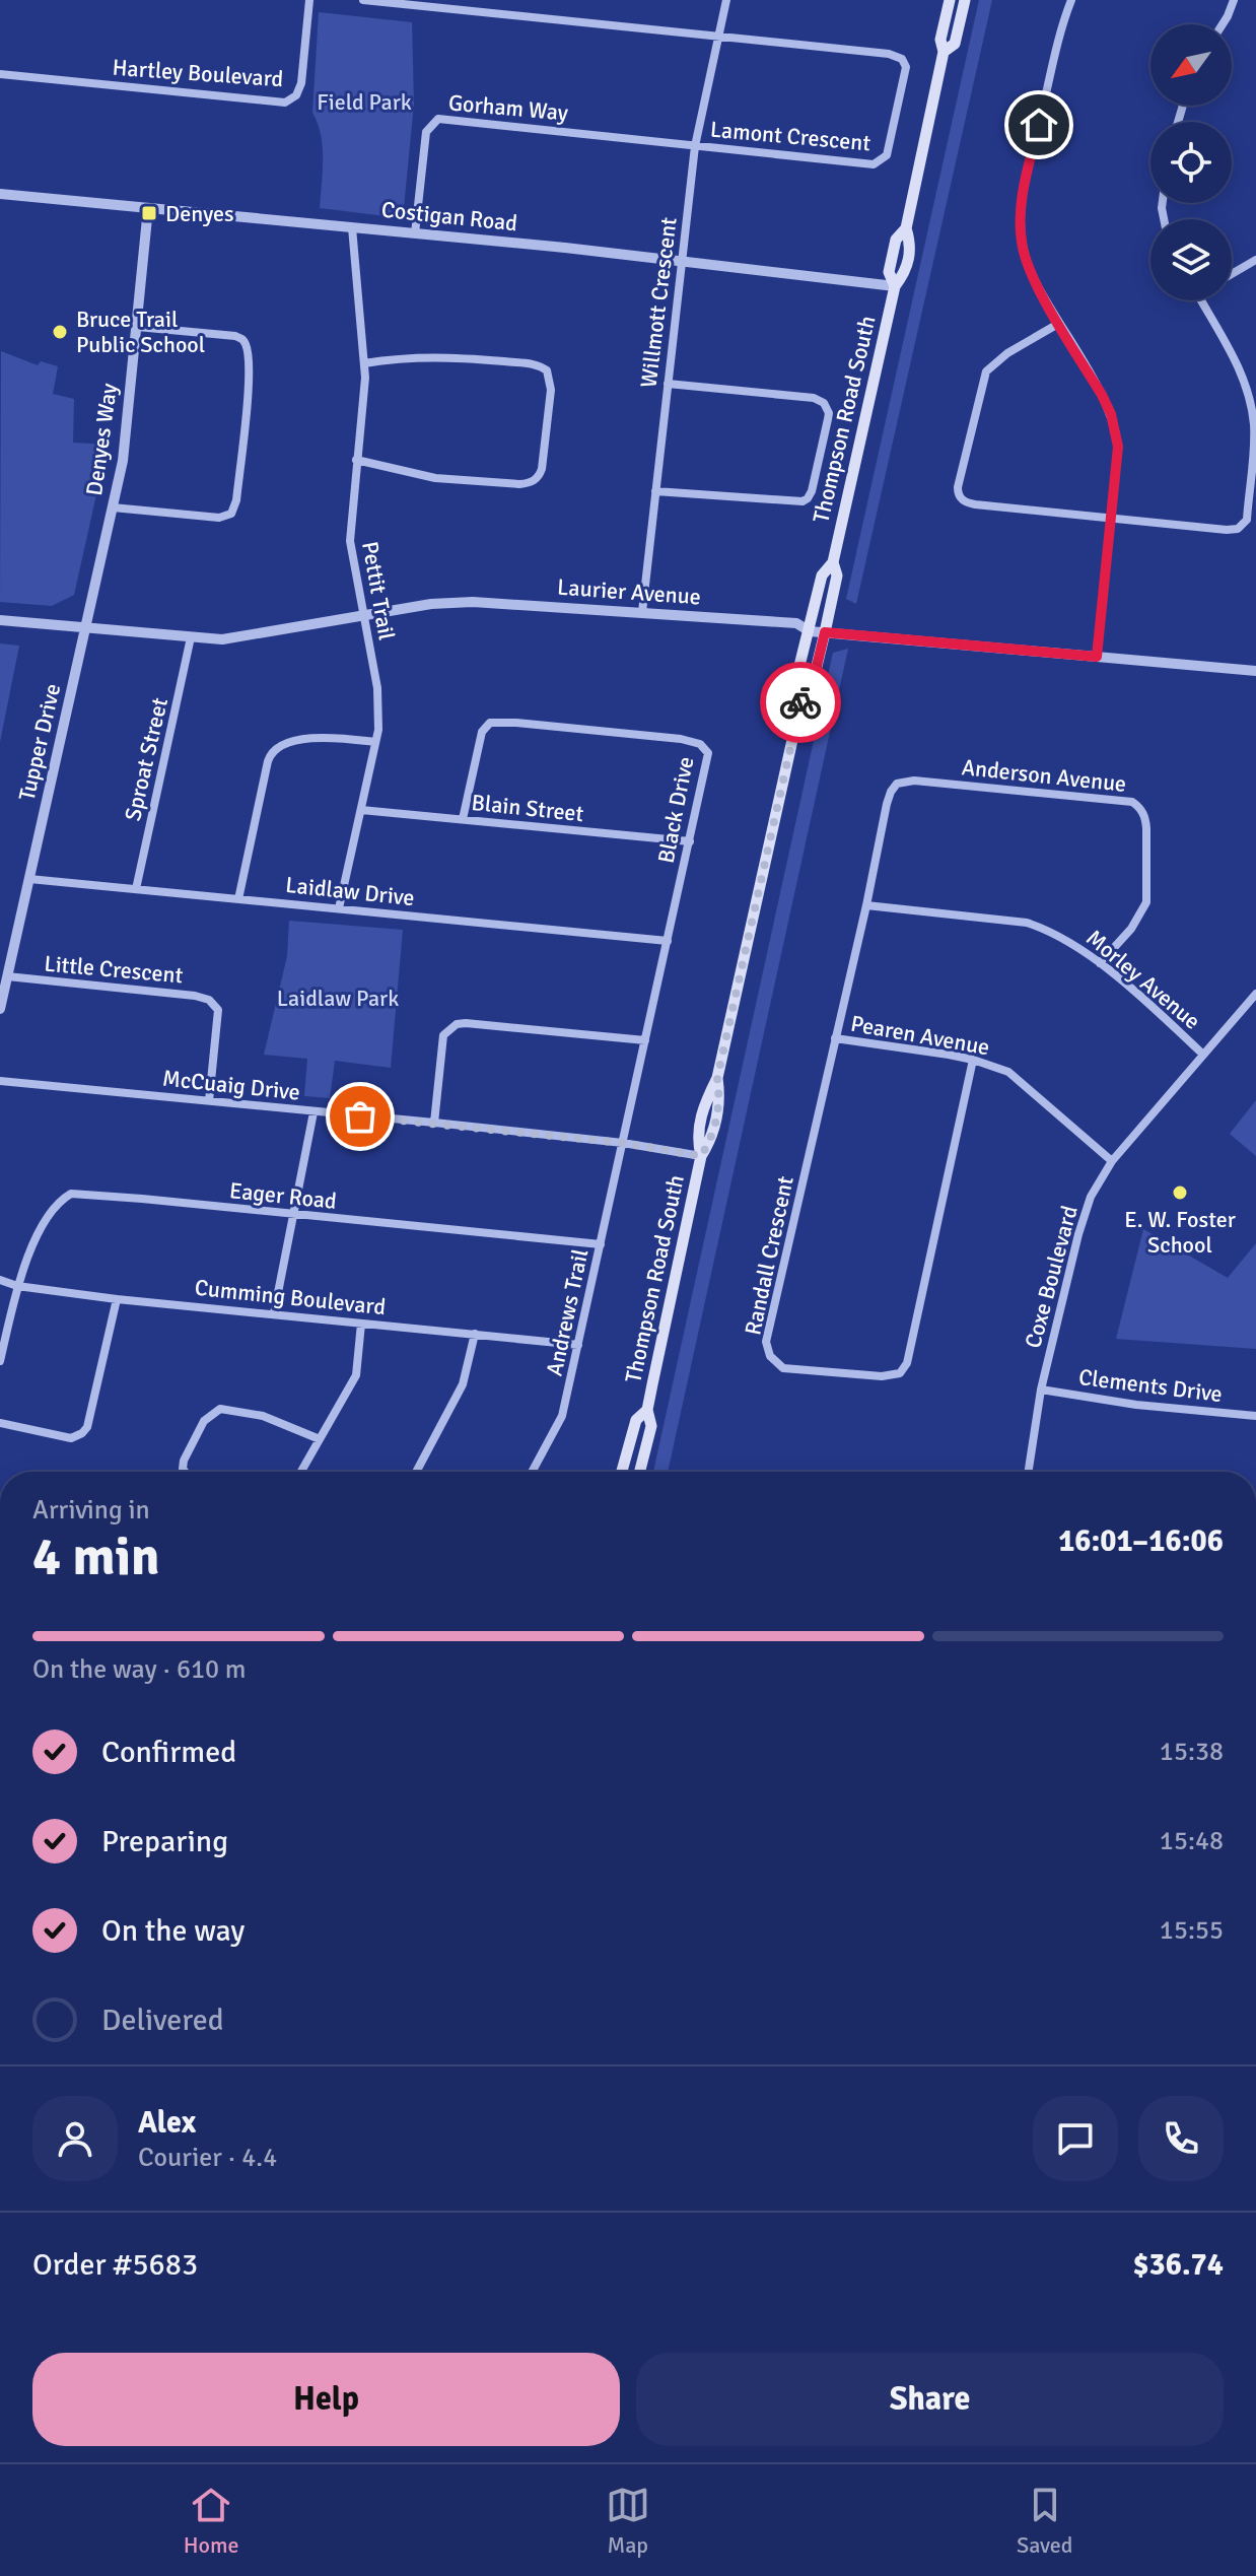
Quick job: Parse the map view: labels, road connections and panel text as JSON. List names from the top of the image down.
{
  "streets": {
    "main road": ["Thompson Road South"],
    "street": [
      "Hartley Boulevard",
      "Gorham Way",
      "Lamont Crescent",
      "Costigan Road",
      "Willmott Crescent",
      "Denyes Way",
      "Pettit Trail",
      "Laurier Avenue",
      "Tupper Drive",
      "Sproat Street",
      "Anderson Avenue",
      "Blain Street",
      "Black Drive",
      "Laidlaw Drive",
      "Little Crescent",
      "Morley Avenue",
      "Pearen Avenue",
      "McCuaig Drive",
      "Eager Road",
      "Randall Crescent",
      "Coxe Boulevard",
      "Cumming Boulevard",
      "Andrews Trail",
      "Clements Drive"
    ]
  },
  "crossings": [
    ["Gorham Way", "Lamont Crescent"],
    ["Gorham Way", "Costigan Road"],
    ["Gorham Way", "Willmott Crescent"],
    ["Lamont Crescent", "Willmott Crescent"],
    ["Costigan Road", "Willmott Crescent"],
    ["Costigan Road", "Thompson Road South"],
    ["Costigan Road", "Denyes Way"],
    ["Costigan Road", "Pettit Trail"],
    ["Willmott Crescent", "Laurier Avenue"],
    ["Thompson Road South", "Laurier Avenue"],
    ["Thompson Road South", "McCuaig Drive"],
    ["Denyes Way", "Laurier Avenue"],
    ["Denyes Way", "Tupper Drive"],
    ["Pettit Trail", "Laurier Avenue"],
    ["Pettit Trail", "Blain Street"],
    ["Pettit Trail", "Laidlaw Drive"],
    ["Laurier Avenue", "Tupper Drive"],
    ["Laurier Avenue", "Sproat Street"],
    ["Tupper Drive", "Laidlaw Drive"],
    ["Tupper Drive", "Little Crescent"],
    ["Sproat Street", "Laidlaw Drive"],
    ["Anderson Avenue", "Morley Avenue"],
    ["Anderson Avenue", "Randall Crescent"],
    ["Blain Street", "Black Drive"],
    ["Black Drive", "Laidlaw Drive"],
    ["Black Drive", "McCuaig Drive"],
    ["Black Drive", "Andrews Trail"],
    ["Little Crescent", "McCuaig Drive"],
    ["Morley Avenue", "Randall Crescent"],
    ["Morley Avenue", "Coxe Boulevard"],
    ["Pearen Avenue", "Randall Crescent"],
    ["Pearen Avenue", "Coxe Boulevard"],
    ["McCuaig Drive", "Andrews Trail"],
    ["Eager Road", "Cumming Boulevard"],
    ["Eager Road", "Andrews Trail"],
    ["Coxe Boulevard", "Clements Drive"],
    ["Cumming Boulevard", "Andrews Trail"]
  ],
  "parks": ["Field Park", "Laidlaw Park"],
  "places": {
    "transit": ["Denyes"],
    "other": ["Bruce Trail Public School", "E. W. Foster School"]
  },
  "north": "bottom left",
  "page": {
    "heading": ["4 min", "Arriving in", "16:01–16:06"],
    "panel": [
      "Alex",
      "Courier · 4.4",
      "Order #5683",
      "$36.74"
    ],
    "bar": "On the way · 610 m",
    "list": [
      ["Confirmed", "15:38"],
      ["Preparing", "15:48"],
      ["On the way", "15:55"],
      "Delivered"
    ],
    "buttons": ["Help", "Share"],
    "tabs": ["Home", "Map", "Saved"]
  }
}
